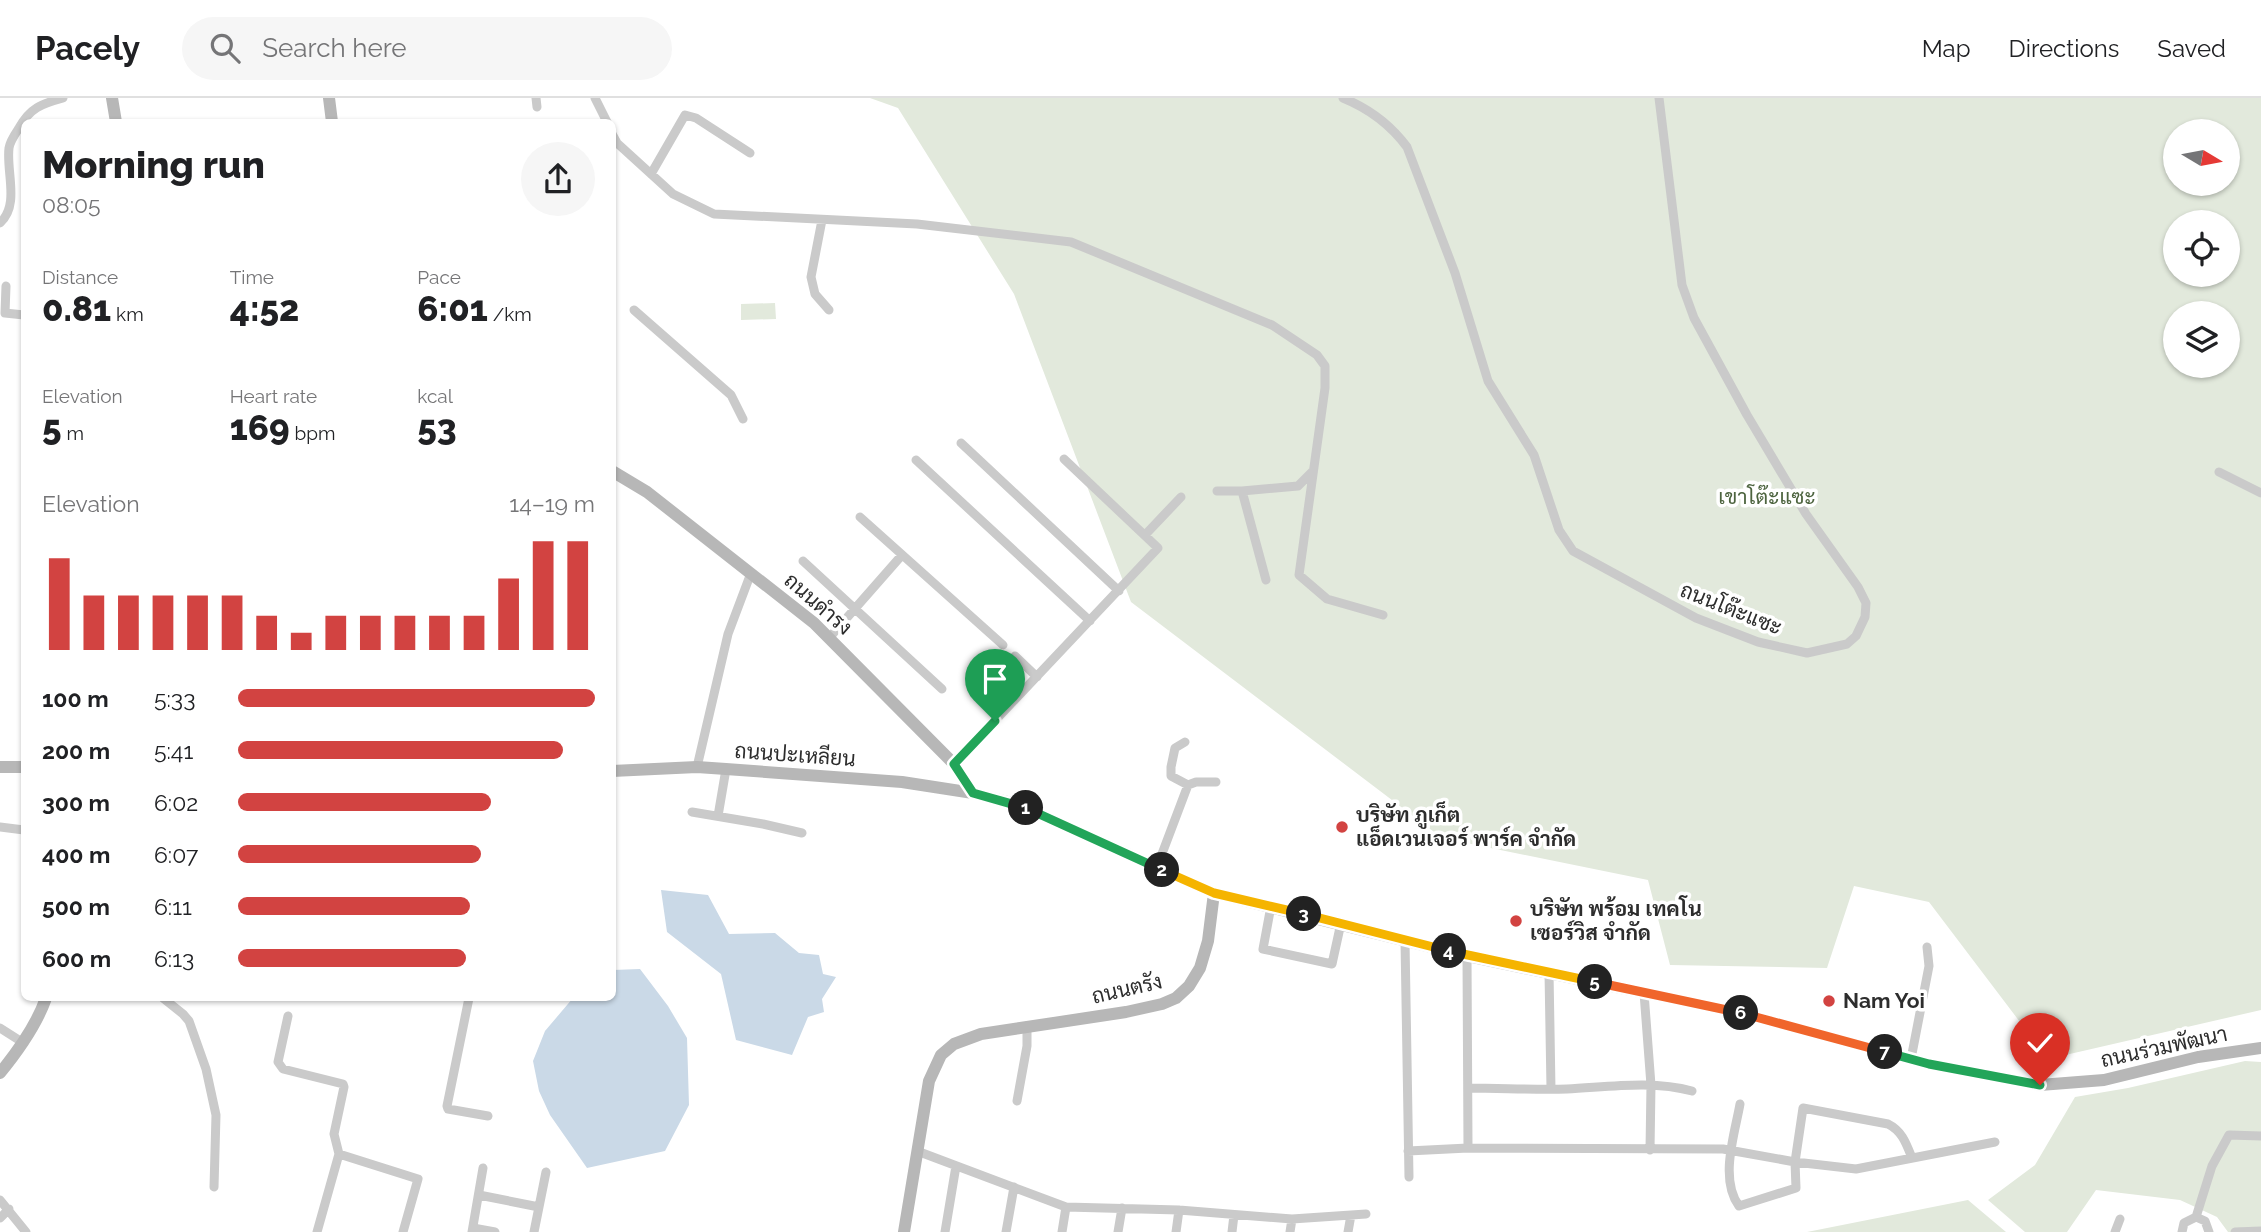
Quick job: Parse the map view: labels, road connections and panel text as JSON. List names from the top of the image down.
{
  "streets": {
    "street": [
      "ถนนดำรง",
      "ถนนโต๊ะแซะ",
      "ถนนปะเหลียน",
      "ถนนตรัง",
      "ถนนร่วมพัฒนา"
    ]
  },
  "crossings": [
    ["ถนนดำรง", "ถนนปะเหลียน"],
    ["ถนนตรัง", "ถนนร่วมพัฒนา"]
  ],
  "parks": ["เขาโต๊ะแซะ"],
  "places": ["บริษัท ภูเก็ต แอ็ดเวนเจอร์ พาร์ค จำกัด", "บริษัท พร้อม เทคโน เซอร์วิส จำกัด", "Nam Yoi"],
  "north": "right",
  "page": {
    "header": "Pacely",
    "search": "Search here",
    "nav": ["Map", "Directions", "Saved"],
    "heading": ["Morning run", "08:05"],
    "stats": [
      ["Distance", "0.81 km"],
      ["Time", "4:52"],
      ["Pace", "6:01 /km"],
      ["Elevation", "5 m"],
      ["Heart rate", "169 bpm"],
      ["kcal", "53"]
    ],
    "chart": ["Elevation", "14–19 m"],
    "list": [
      {
        "name": "100 m",
        "note": "5:33"
      },
      {
        "name": "200 m",
        "note": "5:41"
      },
      {
        "name": "300 m",
        "note": "6:02"
      },
      {
        "name": "400 m",
        "note": "6:07"
      },
      {
        "name": "500 m",
        "note": "6:11"
      },
      {
        "name": "600 m",
        "note": "6:13"
      }
    ],
    "pins": [
      "1",
      "2",
      "3",
      "4",
      "5",
      "6",
      "7"
    ]
  }
}
